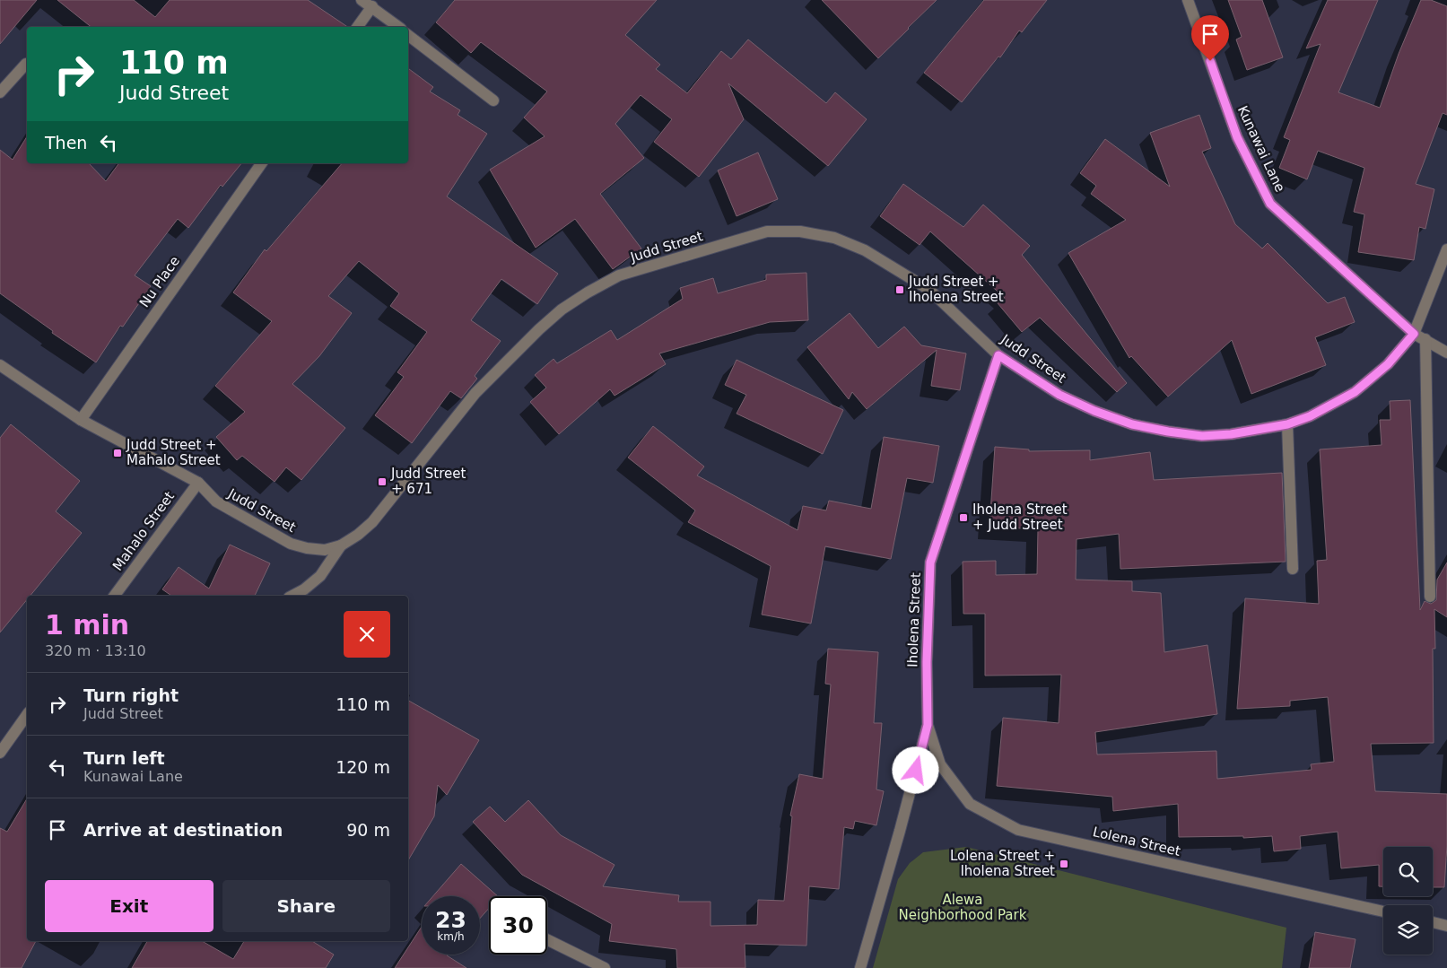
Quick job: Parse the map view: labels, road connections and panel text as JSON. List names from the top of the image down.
{
  "streets": {
    "street": [
      "Kunawai Lane",
      "Judd Street",
      "Nu Place",
      "Mahalo Street",
      "Iholena Street",
      "Lolena Street"
    ]
  },
  "crossings": [
    ["Kunawai Lane", "Judd Street"],
    ["Judd Street", "Nu Place"],
    ["Judd Street", "Mahalo Street"],
    ["Judd Street", "Iholena Street"],
    ["Iholena Street", "Lolena Street"]
  ],
  "parks": ["Alewa Neighborhood Park"],
  "places": {
    "transit": [
      "Judd Street + Iholena Street",
      "Judd Street + Mahalo Street",
      "Judd Street + 671",
      "Iholena Street + Judd Street",
      "Lolena Street + Iholena Street"
    ]
  },
  "page": {
    "turn": ["110 m", "Judd Street"],
    "then": "Then",
    "heading": ["1 min", "320 m · 13:10"],
    "list": [
      {
        "name": "Turn right",
        "note": "Judd Street",
        "value": "110 m"
      },
      {
        "name": "Turn left",
        "note": "Kunawai Lane",
        "value": "120 m"
      },
      {
        "name": "Arrive at destination",
        "value": "90 m"
      }
    ],
    "buttons": ["Exit", "Share"],
    "speed": "23 km/h",
    "limit": "30"
  }
}
